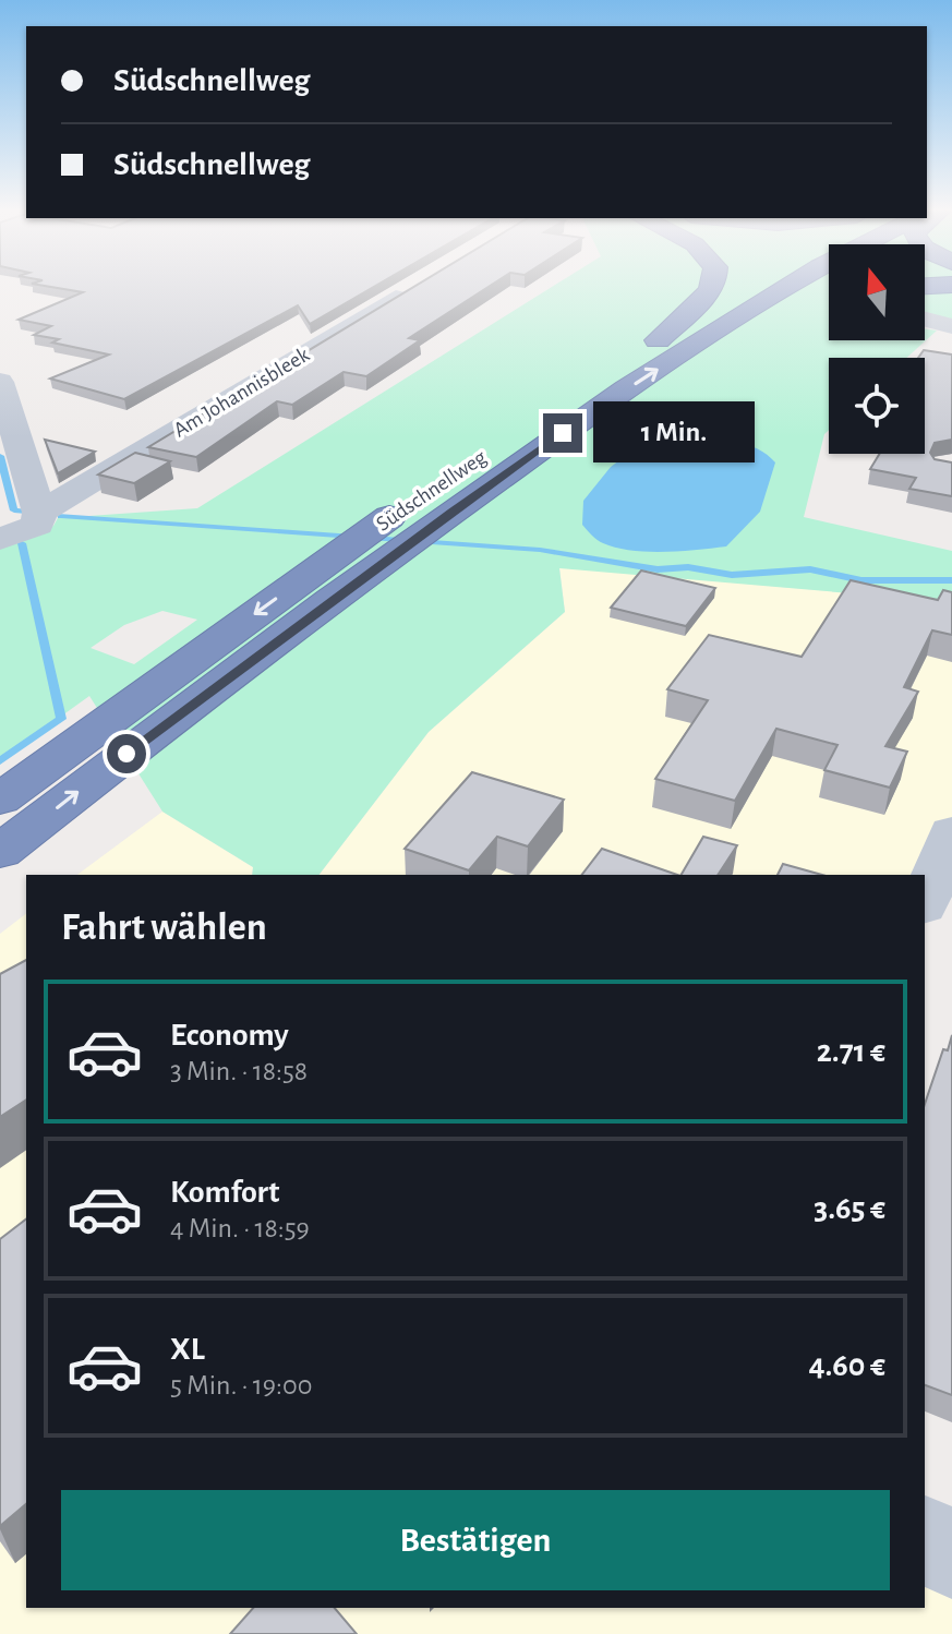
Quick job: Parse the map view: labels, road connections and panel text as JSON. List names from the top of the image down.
{
  "streets": {
    "highway": ["Südschnellweg"],
    "street": ["Am Johannisbleek"]
  },
  "north": "top",
  "page": {
    "banner": ["Südschnellweg", "Südschnellweg"],
    "bubble": "1 Min.",
    "heading": "Fahrt wählen",
    "list": [
      {
        "name": "Economy",
        "note": "3 Min. · 18:58",
        "value": "2.71 €"
      },
      {
        "name": "Komfort",
        "note": "4 Min. · 18:59",
        "value": "3.65 €"
      },
      {
        "name": "XL",
        "note": "5 Min. · 19:00",
        "value": "4.60 €"
      }
    ],
    "buttons": "Bestätigen"
  }
}
